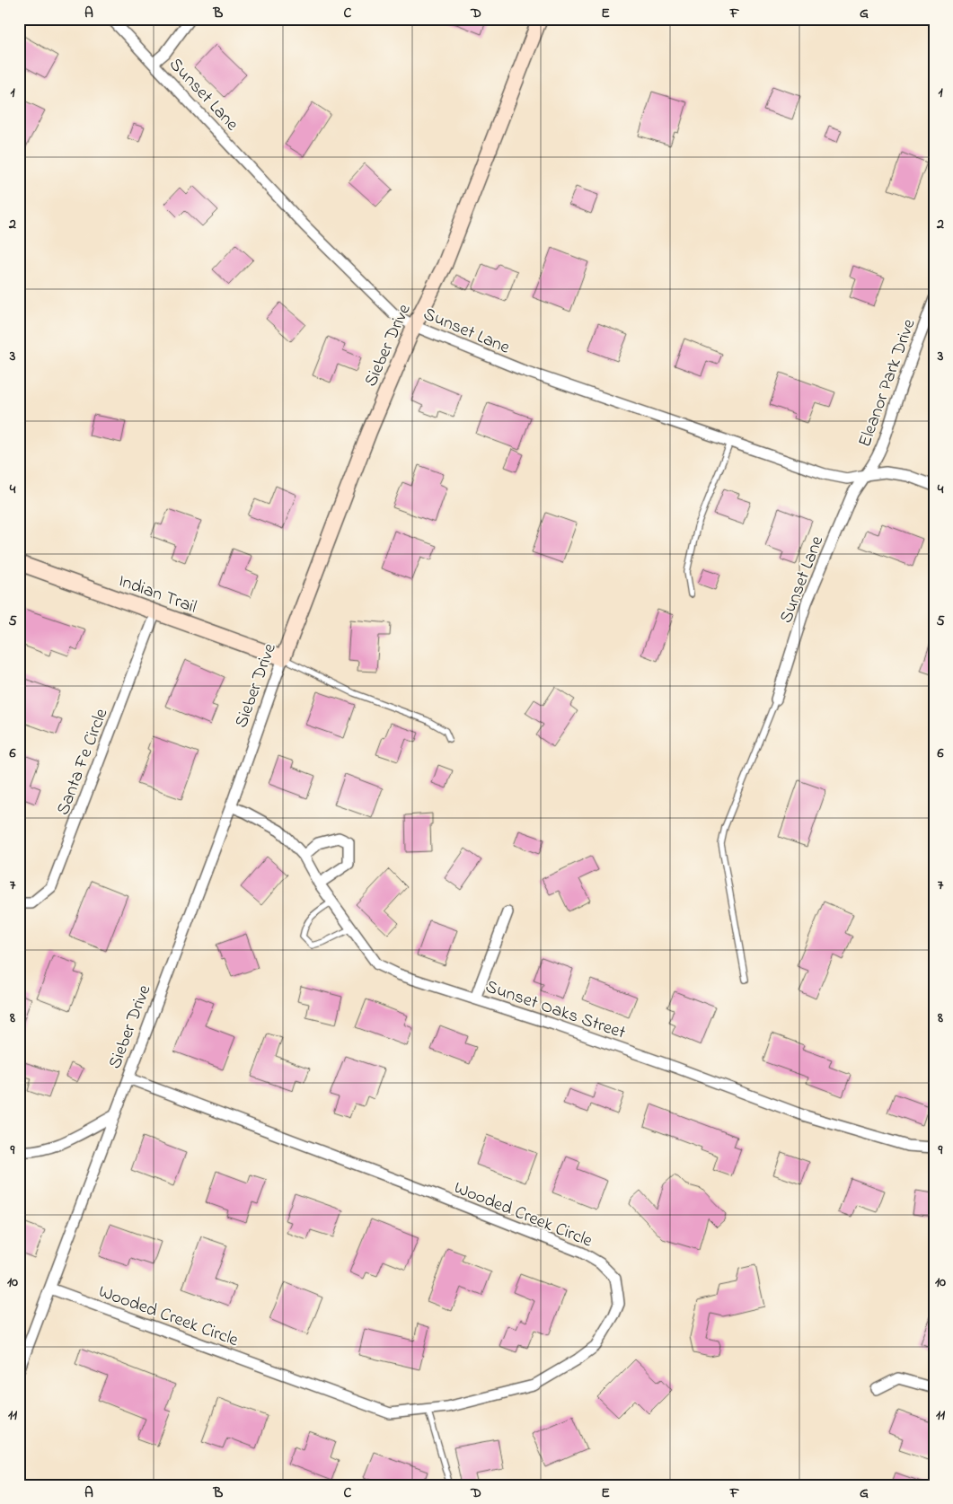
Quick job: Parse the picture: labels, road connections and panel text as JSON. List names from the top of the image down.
{
  "streets": {
    "street": [
      "Sunset Lane",
      "Sieber Drive",
      "Eleanor Park Drive",
      "Indian Trail",
      "Santa Fe Circle",
      "Sunset Oaks Street",
      "Wooded Creek Circle"
    ]
  },
  "crossings": [
    ["Sunset Lane", "Sieber Drive"],
    ["Sunset Lane", "Eleanor Park Drive"],
    ["Sieber Drive", "Indian Trail"],
    ["Sieber Drive", "Sunset Oaks Street"],
    ["Sieber Drive", "Wooded Creek Circle"],
    ["Indian Trail", "Santa Fe Circle"]
  ],
  "grid": {
    "columns": [
      "A",
      "B",
      "C",
      "D",
      "E",
      "F",
      "G"
    ],
    "rows": [
      "1",
      "2",
      "3",
      "4",
      "5",
      "6",
      "7",
      "8",
      "9",
      "10",
      "11"
    ]
  }
}
